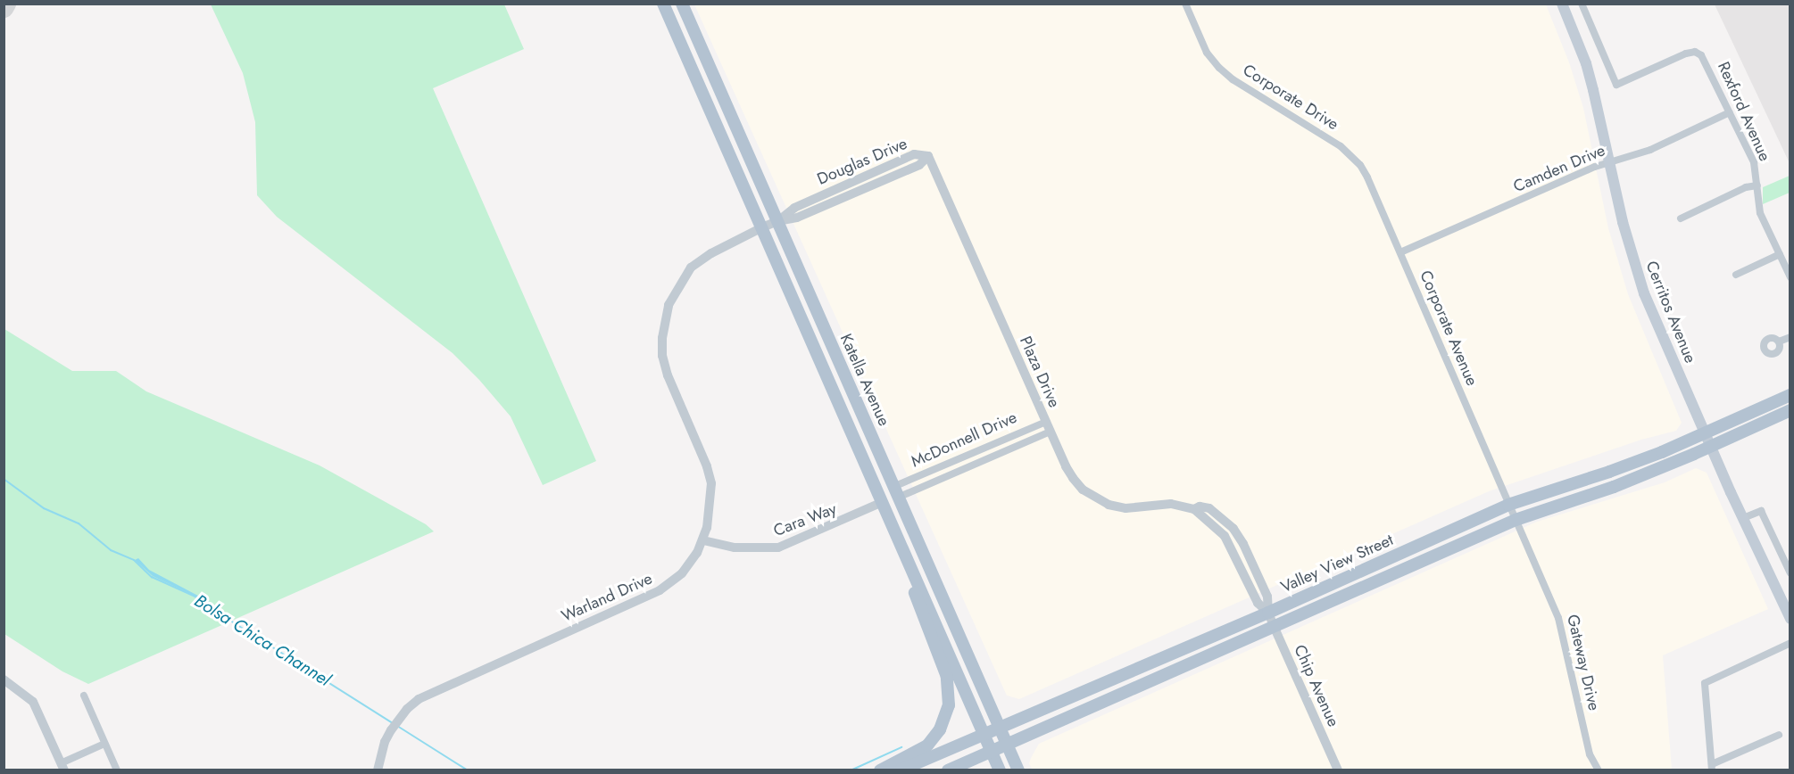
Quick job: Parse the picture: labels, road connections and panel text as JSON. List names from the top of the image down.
{
  "streets": {
    "main road": ["Cerritos Avenue", "Katella Avenue", "Valley View Street"],
    "street": [
      "Corporate Drive",
      "Rexford Avenue",
      "Douglas Drive",
      "Camden Drive",
      "Corporate Avenue",
      "Plaza Drive",
      "McDonnell Drive",
      "Cara Way",
      "Warland Drive",
      "Gateway Drive",
      "Chip Avenue"
    ]
  },
  "crossings": [
    ["Corporate Drive", "Corporate Avenue"],
    ["Rexford Avenue", "Camden Drive"],
    ["Douglas Drive", "Plaza Drive"],
    ["Douglas Drive", "Katella Avenue"],
    ["Douglas Drive", "Warland Drive"],
    ["Camden Drive", "Cerritos Avenue"],
    ["Camden Drive", "Corporate Avenue"],
    ["Cerritos Avenue", "Valley View Street"],
    ["Corporate Avenue", "Valley View Street"],
    ["Corporate Avenue", "Gateway Drive"],
    ["Plaza Drive", "McDonnell Drive"],
    ["Plaza Drive", "Valley View Street"],
    ["Plaza Drive", "Chip Avenue"],
    ["Katella Avenue", "McDonnell Drive"],
    ["Katella Avenue", "Cara Way"],
    ["Katella Avenue", "Valley View Street"],
    ["Katella Avenue", "Warland Drive"],
    ["Cara Way", "Warland Drive"],
    ["Valley View Street", "Gateway Drive"],
    ["Valley View Street", "Chip Avenue"]
  ],
  "water": ["Bolsa Chica Channel"]
}
